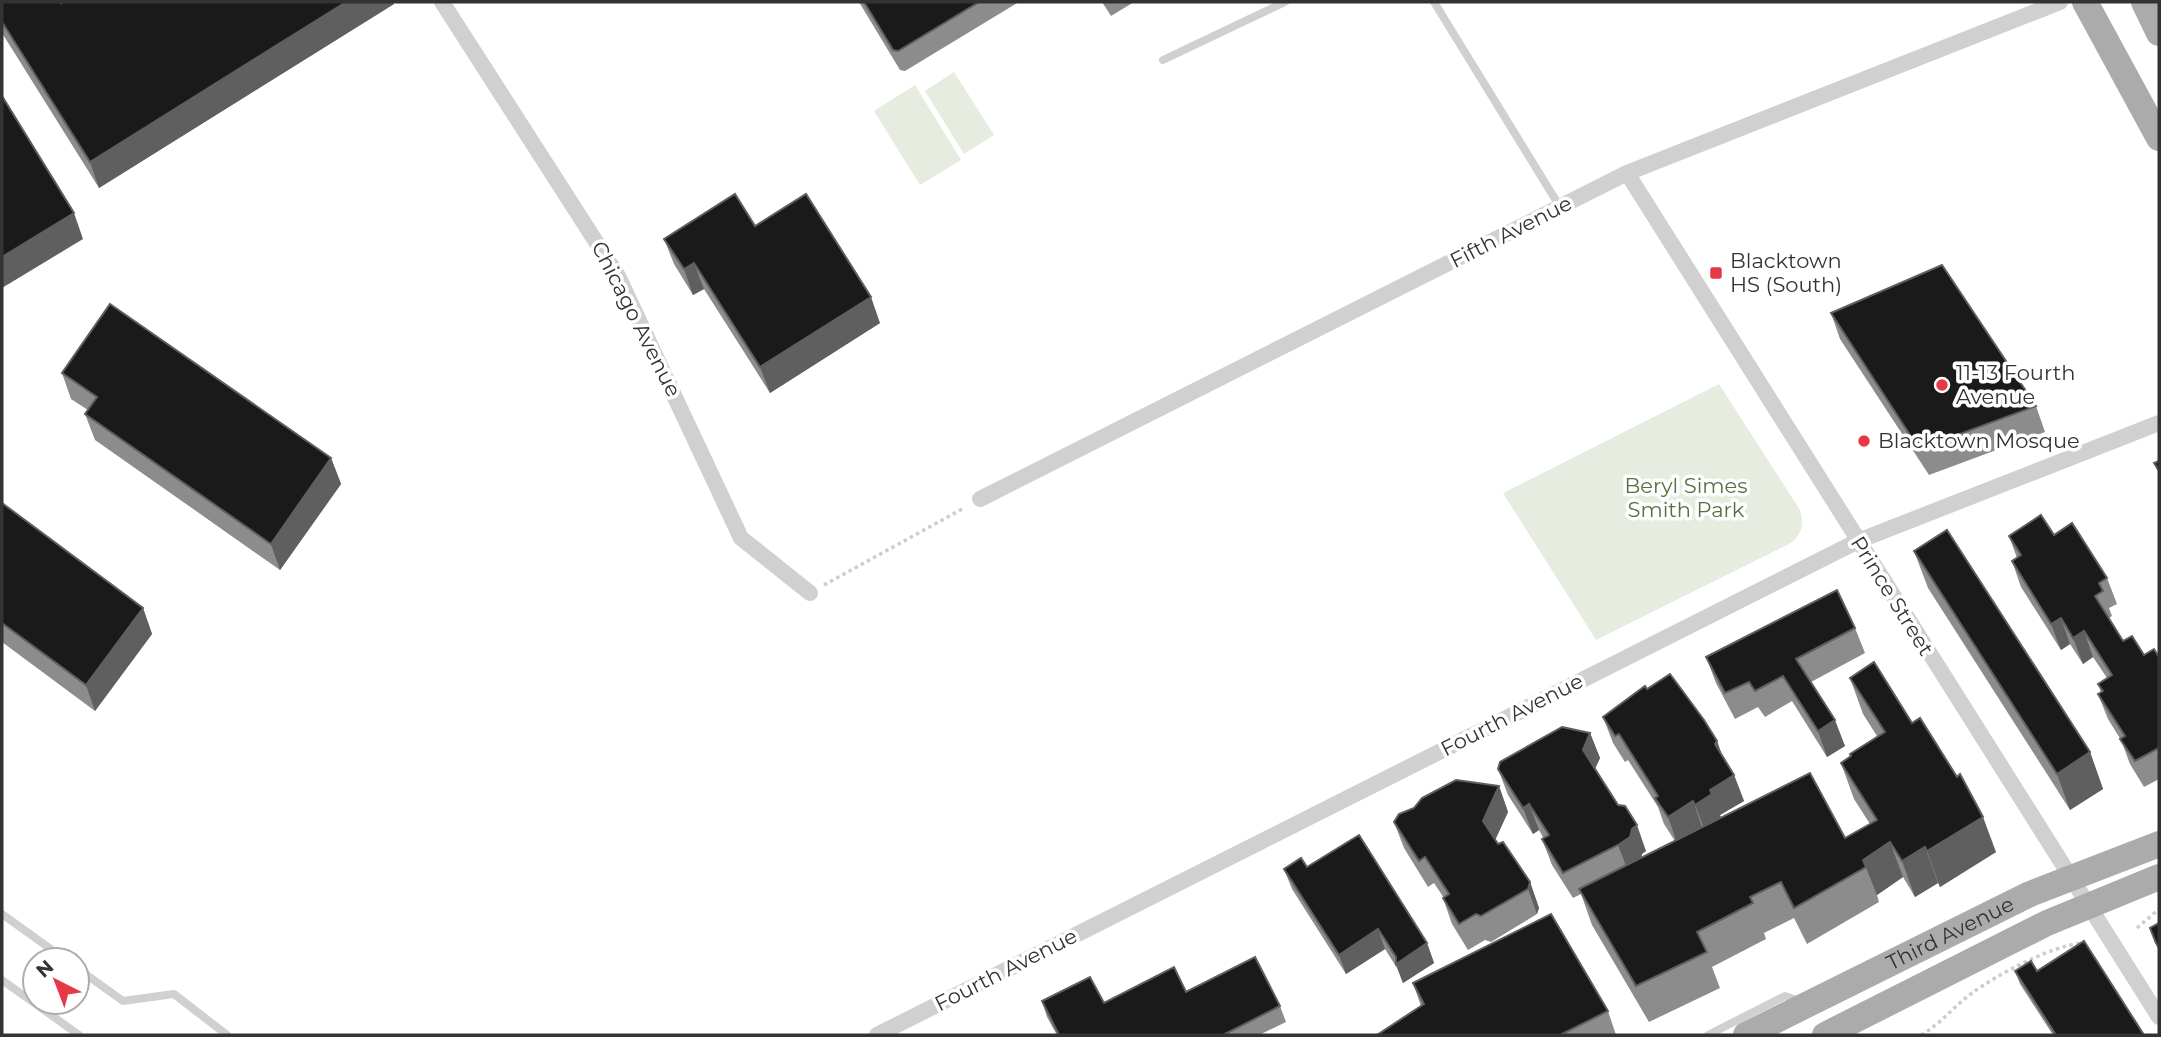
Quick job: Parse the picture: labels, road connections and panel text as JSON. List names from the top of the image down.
{
  "streets": {
    "main road": ["Third Avenue"],
    "street": [
      "Fifth Avenue",
      "Chicago Avenue",
      "Prince Street",
      "Fourth Avenue"
    ]
  },
  "crossings": [
    ["Fifth Avenue", "Prince Street"],
    ["Prince Street", "Fourth Avenue"],
    ["Prince Street", "Third Avenue"]
  ],
  "parks": ["Beryl Simes Smith Park"],
  "places": {
    "transit": ["Blacktown HS (South)"],
    "other": ["11-13 Fourth Avenue", "Blacktown Mosque"]
  },
  "north": "top left"
}
